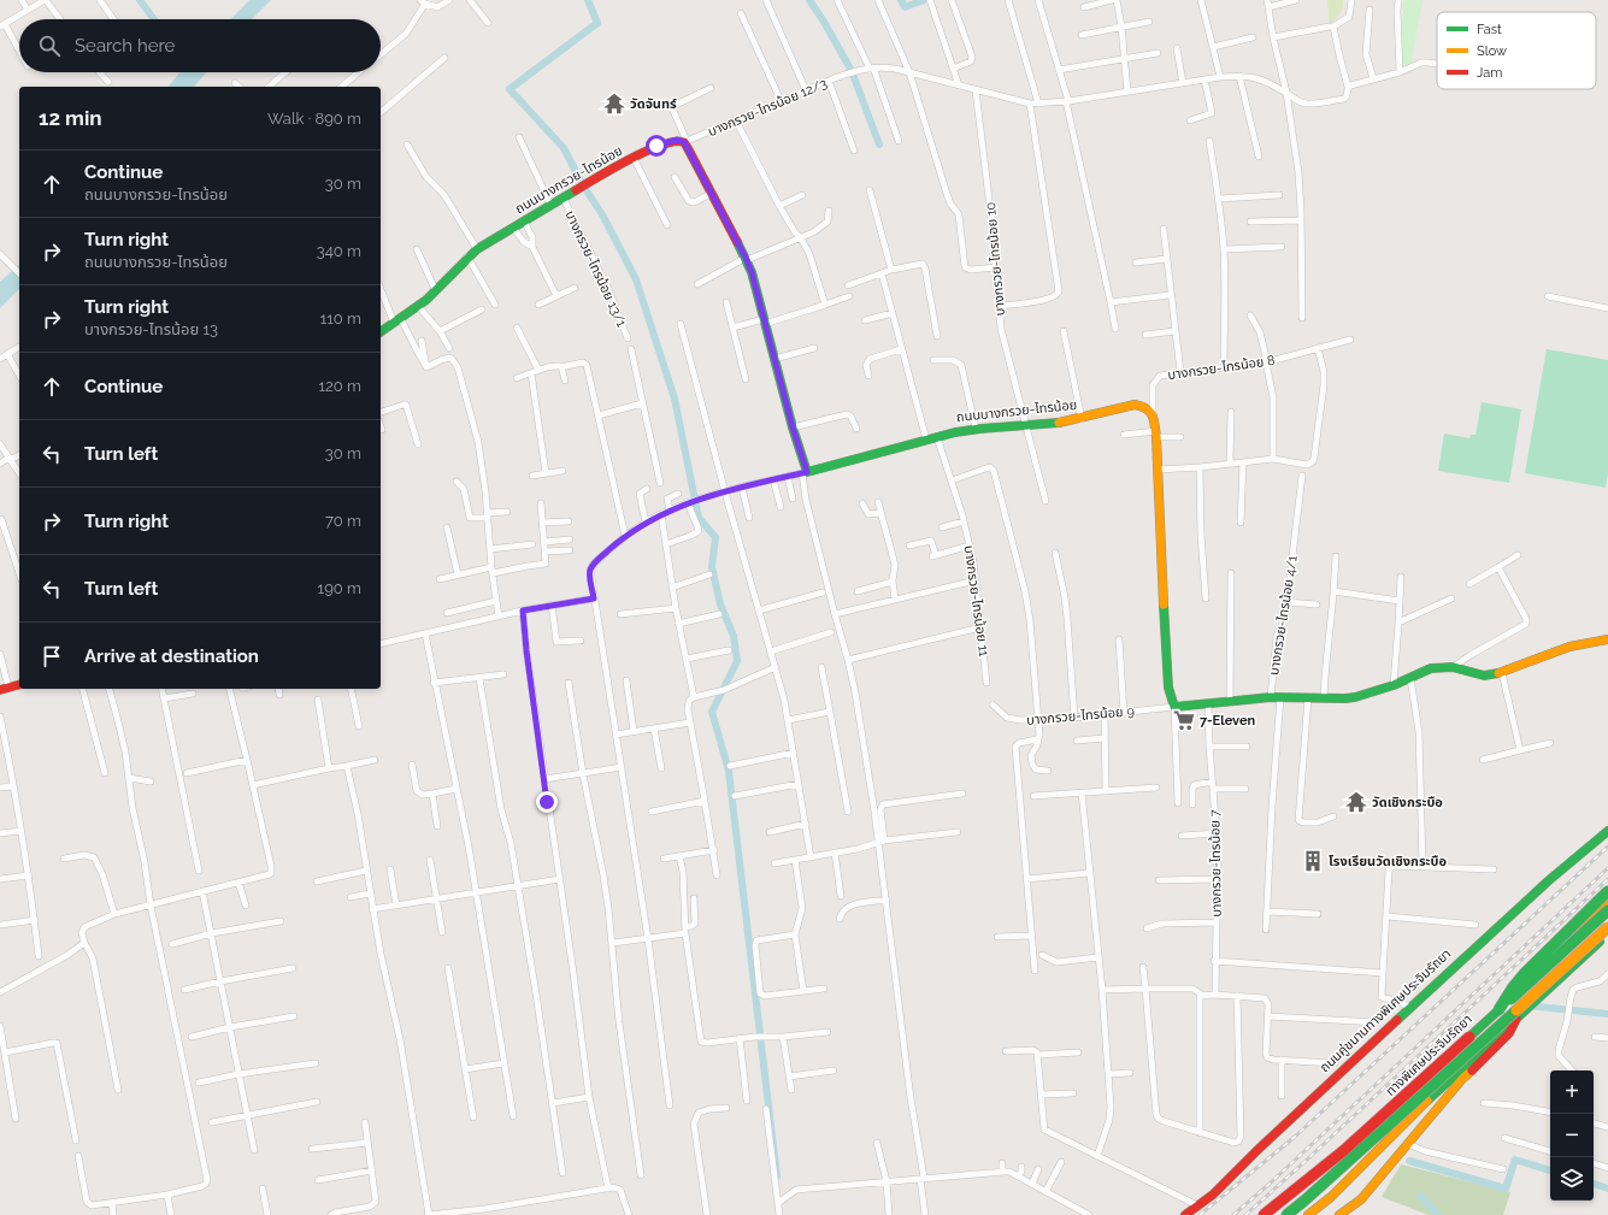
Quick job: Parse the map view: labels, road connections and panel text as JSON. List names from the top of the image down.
{
  "streets": {
    "main road": ["ถนนบางกรวย-ไทรน้อย", "ถนนคู่ขนานทางพิเศษประจิมรัถยา", "ทางพิเศษประจิมรัถยา"],
    "street": [
      "บางกรวย-ไทรน้อย 12/3",
      "บางกรวย-ไทรน้อย 10",
      "บางกรวย-ไทรน้อย 13/1",
      "บางกรวย-ไทรน้อย 8",
      "บางกรวย-ไทรน้อย 11",
      "บางกรวย-ไทรน้อย 4/1",
      "บางกรวย-ไทรน้อย 9",
      "บางกรวย-ไทรน้อย 7"
    ]
  },
  "crossings": [
    ["บางกรวย-ไทรน้อย 12/3", "ถนนบางกรวย-ไทรน้อย"],
    ["บางกรวย-ไทรน้อย 12/3", "บางกรวย-ไทรน้อย 10"],
    ["ถนนบางกรวย-ไทรน้อย", "บางกรวย-ไทรน้อย 10"],
    ["ถนนบางกรวย-ไทรน้อย", "บางกรวย-ไทรน้อย 13/1"],
    ["ถนนบางกรวย-ไทรน้อย", "บางกรวย-ไทรน้อย 8"],
    ["ถนนบางกรวย-ไทรน้อย", "บางกรวย-ไทรน้อย 11"]
  ],
  "places": {
    "temple": ["วัดจันทร์", "วัดเชิงกระบือ"],
    "supermarket": ["7-Eleven"],
    "building": ["โรงเรียนวัดเชิงกระบือ"]
  },
  "legend": ["Fast", "Slow", "Jam"],
  "page": {
    "search": "Search here",
    "heading": ["12 min", "Walk · 890 m"],
    "list": [
      ["Continue", "ถนนบางกรวย-ไทรน้อย", "30 m"],
      ["Turn right", "ถนนบางกรวย-ไทรน้อย", "340 m"],
      ["Turn right", "บางกรวย-ไทรน้อย 13", "110 m"],
      ["Continue", "120 m"],
      ["Turn left", "30 m"],
      ["Turn right", "70 m"],
      ["Turn left", "190 m"],
      "Arrive at destination"
    ],
    "map_buttons": ["+", "−"]
  }
}
